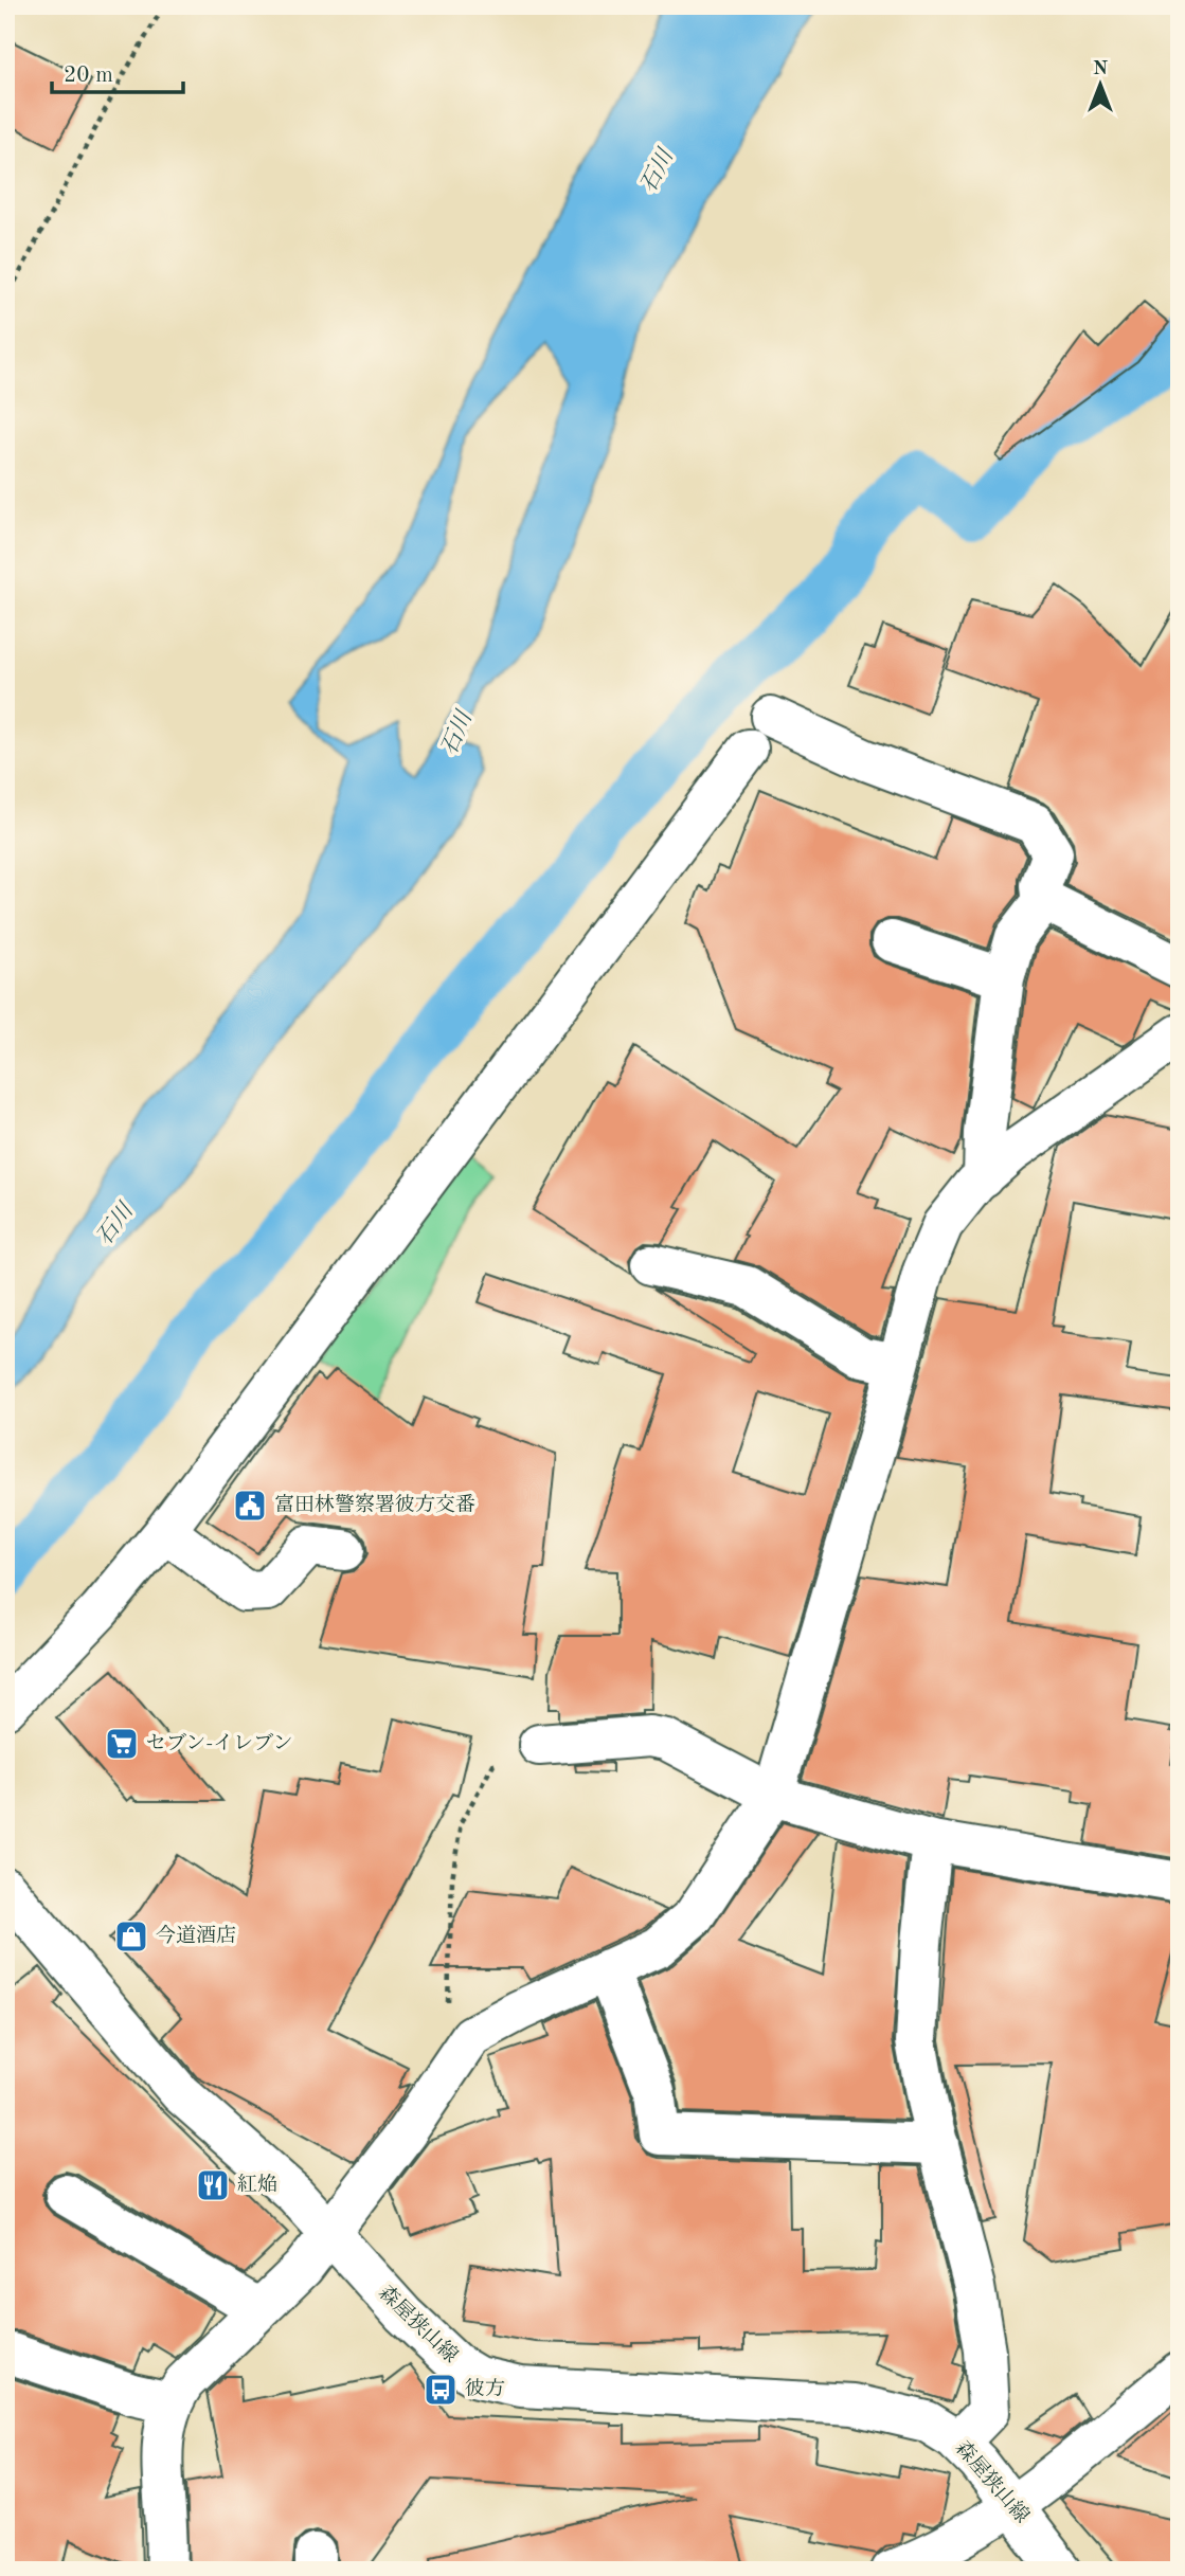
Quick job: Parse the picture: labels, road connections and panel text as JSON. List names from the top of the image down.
{
  "streets": {
    "street": ["森屋狭山線"]
  },
  "water": ["石川"],
  "places": {
    "public building": ["富田林警察署彼方交番"],
    "supermarket": ["セブン-イレブン"],
    "shop": ["今道酒店"],
    "restaurant": ["紅焔"],
    "bus stop": ["彼方"]
  },
  "scale_bar": "20 m",
  "north": "top"
}
